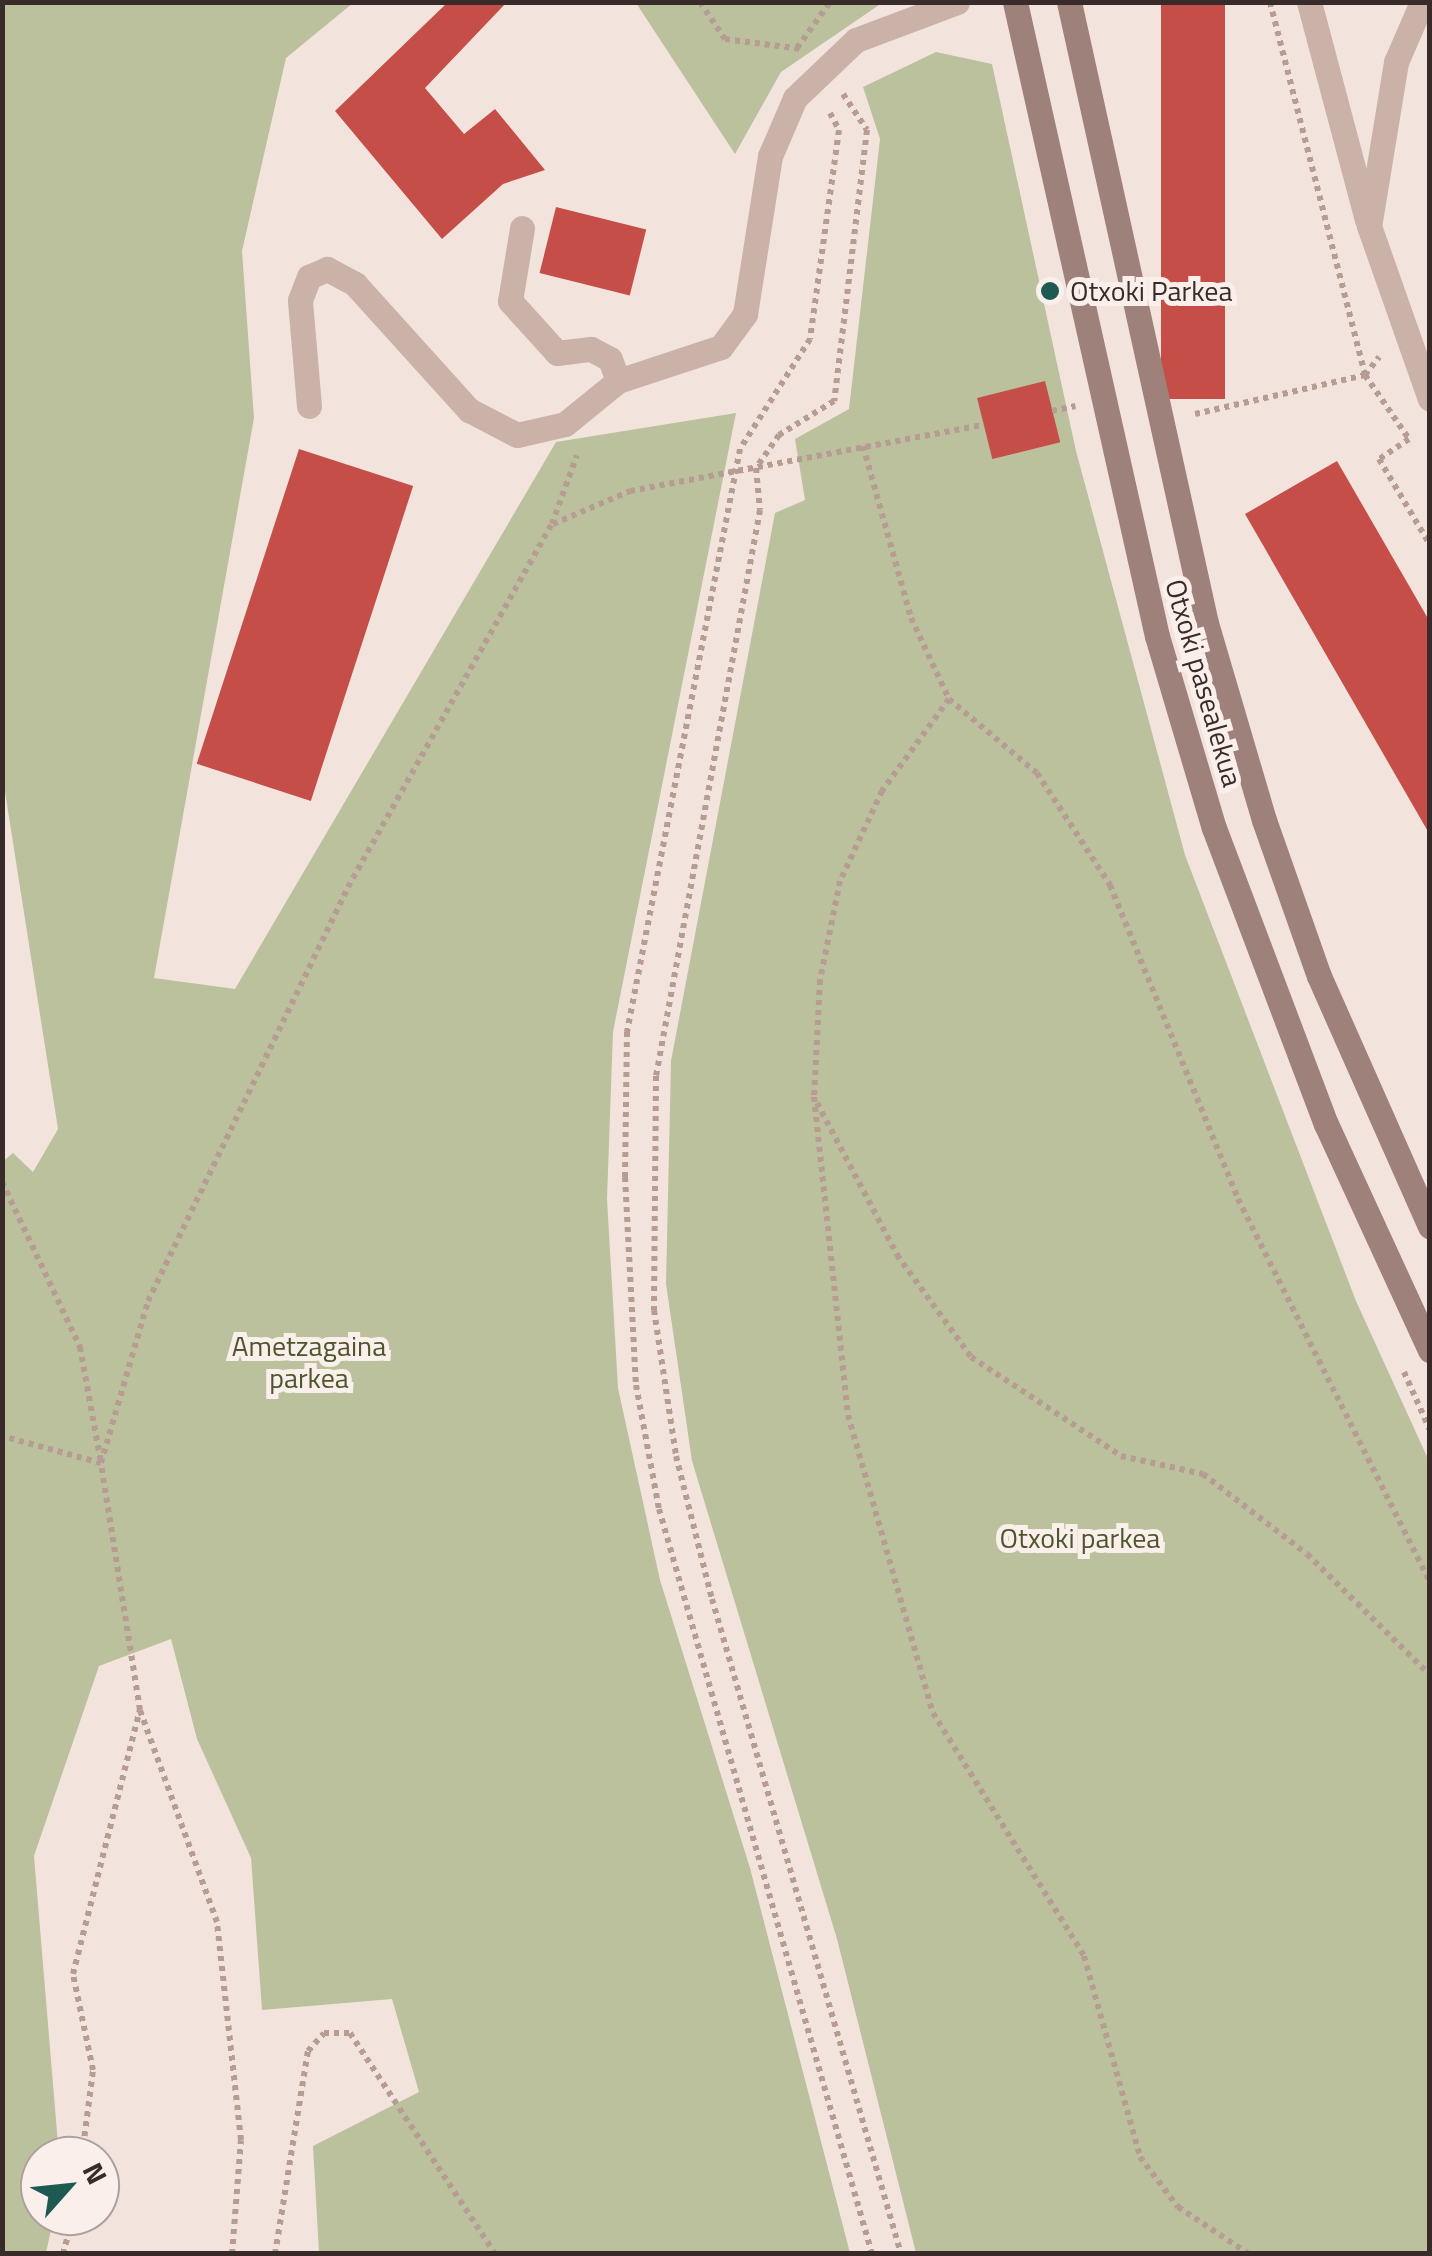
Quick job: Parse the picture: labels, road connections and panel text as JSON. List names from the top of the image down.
{
  "streets": {
    "main road": ["Otxoki pasealekua"]
  },
  "parks": ["Ametzagaina parkea", "Otxoki parkea"],
  "places": ["Otxoki Parkea"],
  "north": "top right"
}
